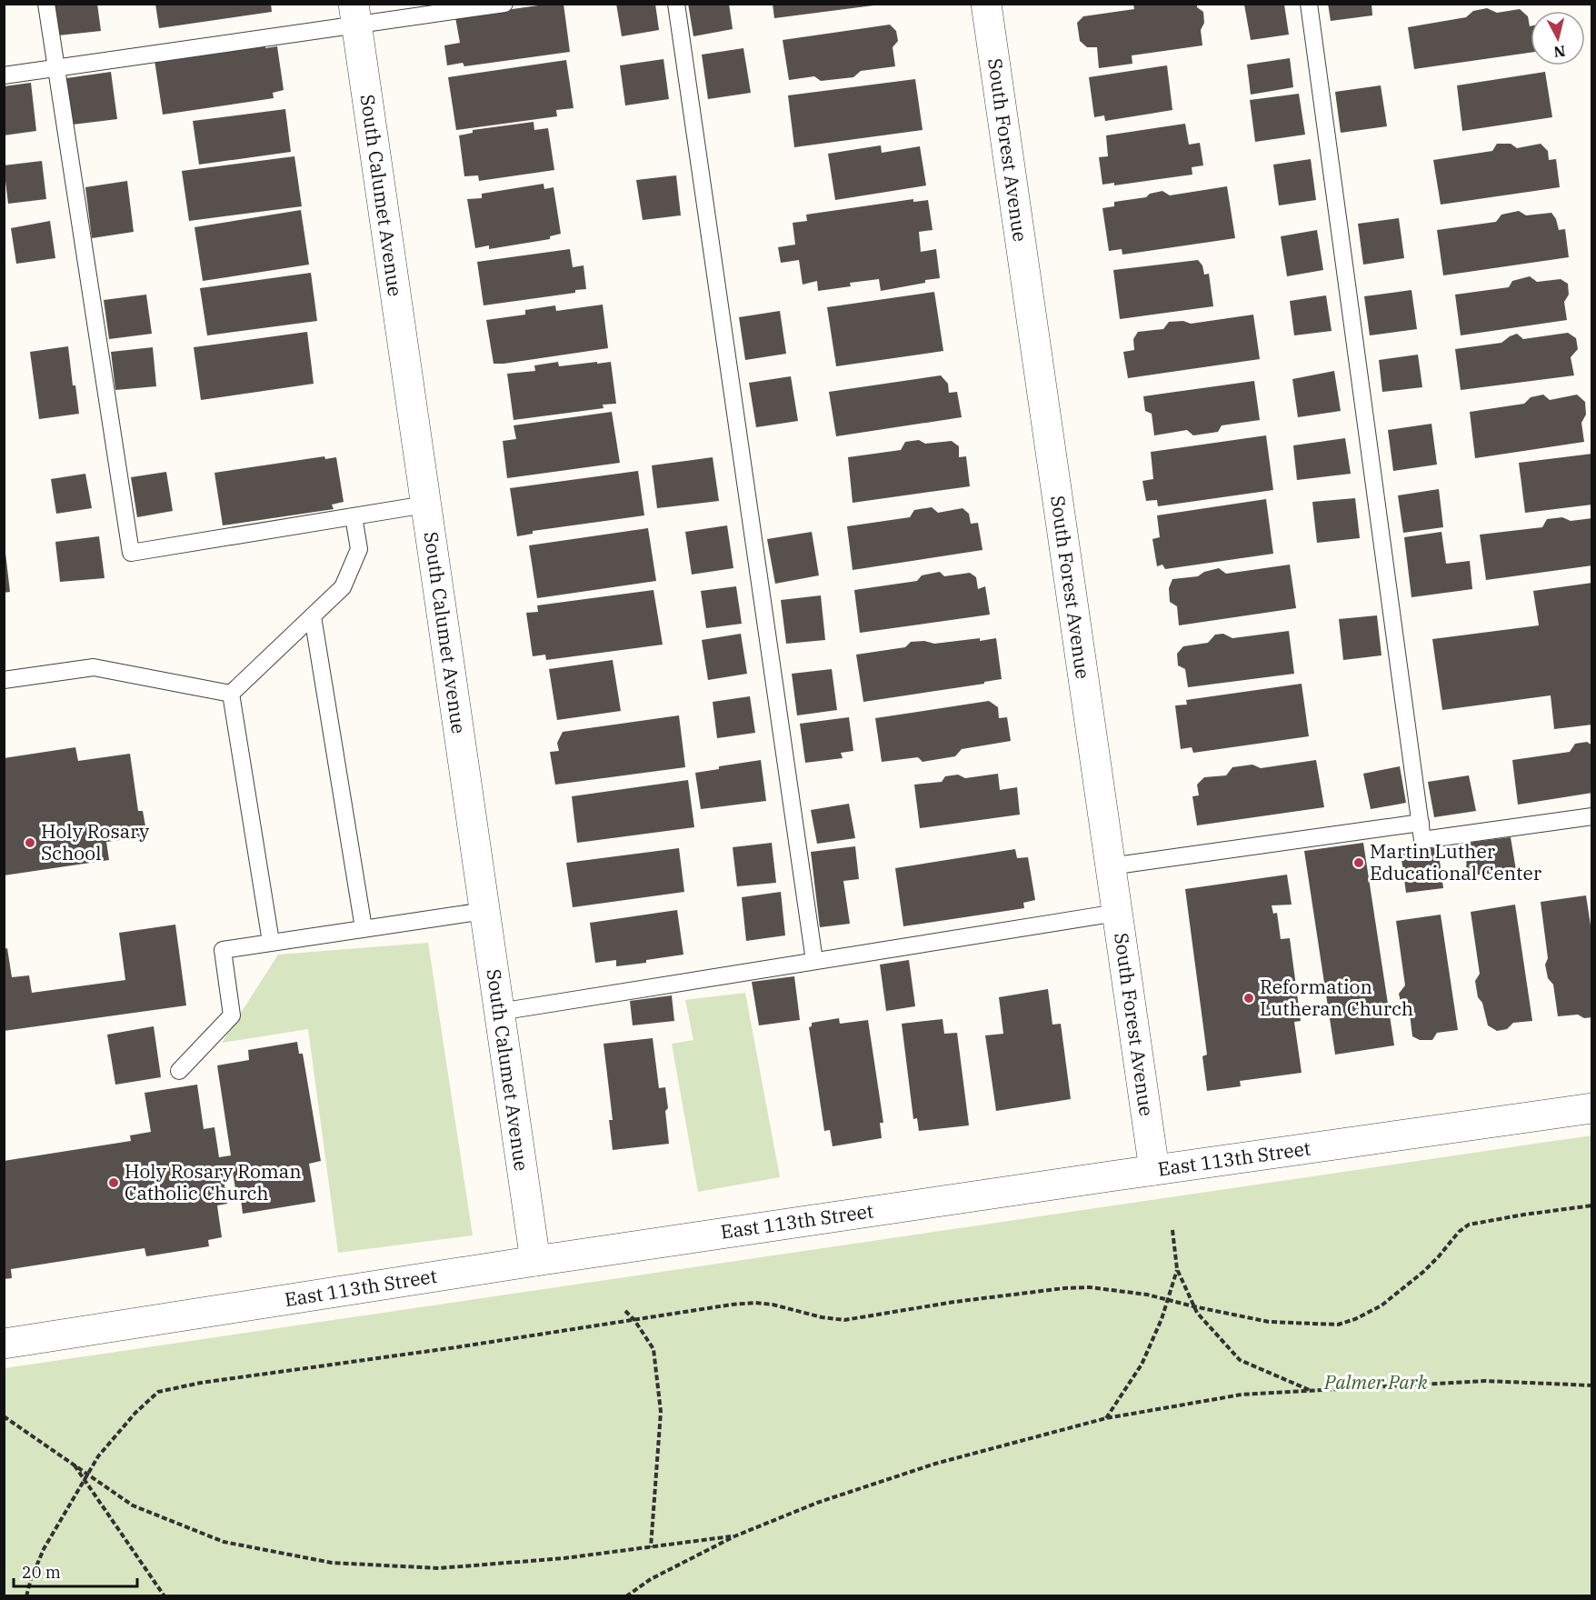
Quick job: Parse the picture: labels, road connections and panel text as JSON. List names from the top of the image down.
{
  "streets": {
    "street": ["South Forest Avenue", "South Calumet Avenue", "East 113th Street"]
  },
  "crossings": [
    ["South Forest Avenue", "East 113th Street"],
    ["South Calumet Avenue", "East 113th Street"]
  ],
  "parks": ["Palmer Park"],
  "places": [
    "Holy Rosary School",
    "Martin Luther Educational Center",
    "Reformation Lutheran Church",
    "Holy Rosary Roman Catholic Church"
  ],
  "scale_bar": "20 m",
  "north": "bottom"
}
